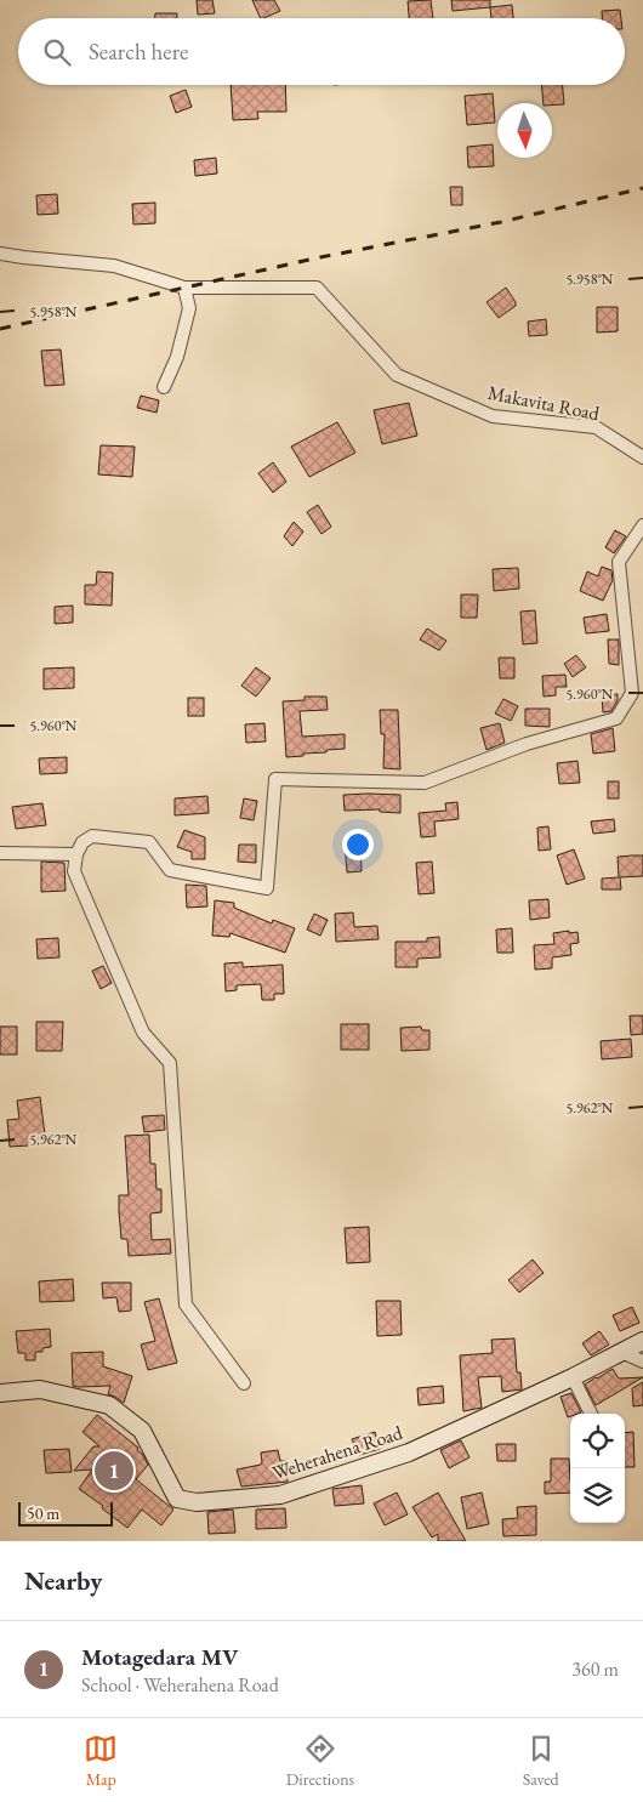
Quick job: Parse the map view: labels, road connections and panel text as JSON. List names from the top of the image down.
{
  "streets": {
    "main road": ["Weherahena Road"],
    "street": ["Makavita Road"]
  },
  "scale_bar": "50 m",
  "north": "bottom",
  "page": {
    "search": "Search here",
    "pins": "1",
    "scale": "50 m",
    "heading": "Nearby",
    "list": [
      {
        "mark": "1",
        "name": "Motagedara MV",
        "note": "School · Weherahena Road",
        "value": "360 m"
      }
    ],
    "nav": ["Map", "Directions", "Saved"]
  },
  "coordinates": ["5.958°N", "5.960°N", "5.962°N"]
}
